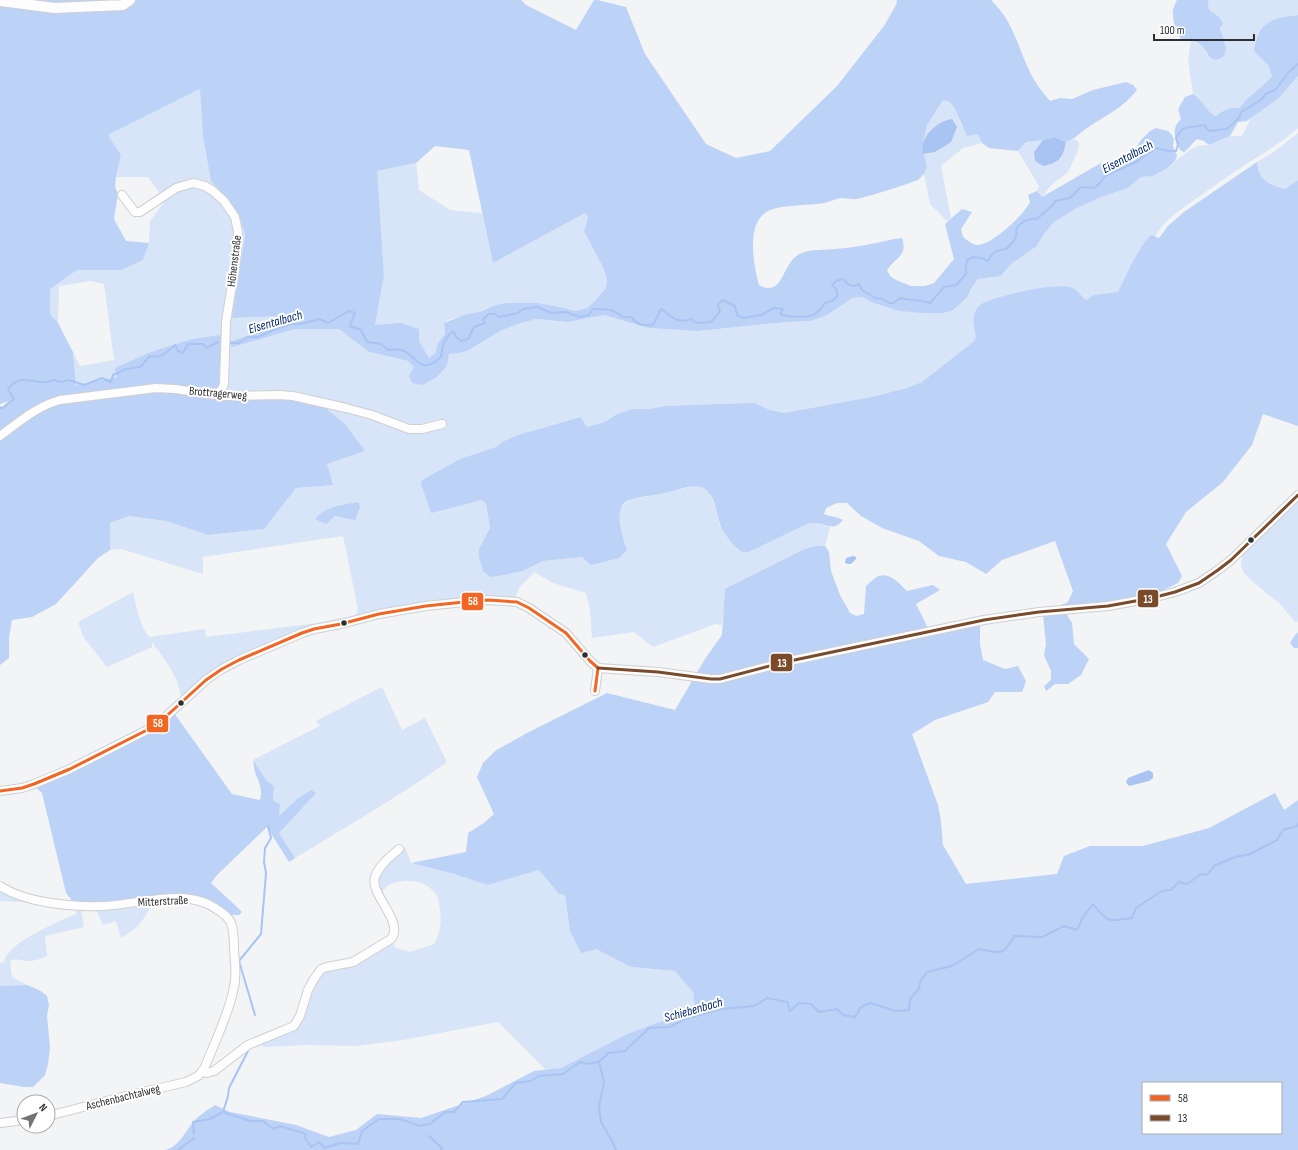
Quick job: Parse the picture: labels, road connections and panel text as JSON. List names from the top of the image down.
{
  "streets": {
    "street": [
      "Höhenstraße",
      "Brottragerweg",
      "Mitterstraße",
      "Aschenbachtalweg"
    ]
  },
  "crossings": [
    ["Höhenstraße", "Brottragerweg"],
    ["Mitterstraße", "Aschenbachtalweg"]
  ],
  "water": ["Eisentalbach", "Schiebenbach"],
  "lines": ["transit line 13", "transit line 58"],
  "legend": ["58", "13"],
  "scale_bar": "100 m",
  "north": "top right"
}
